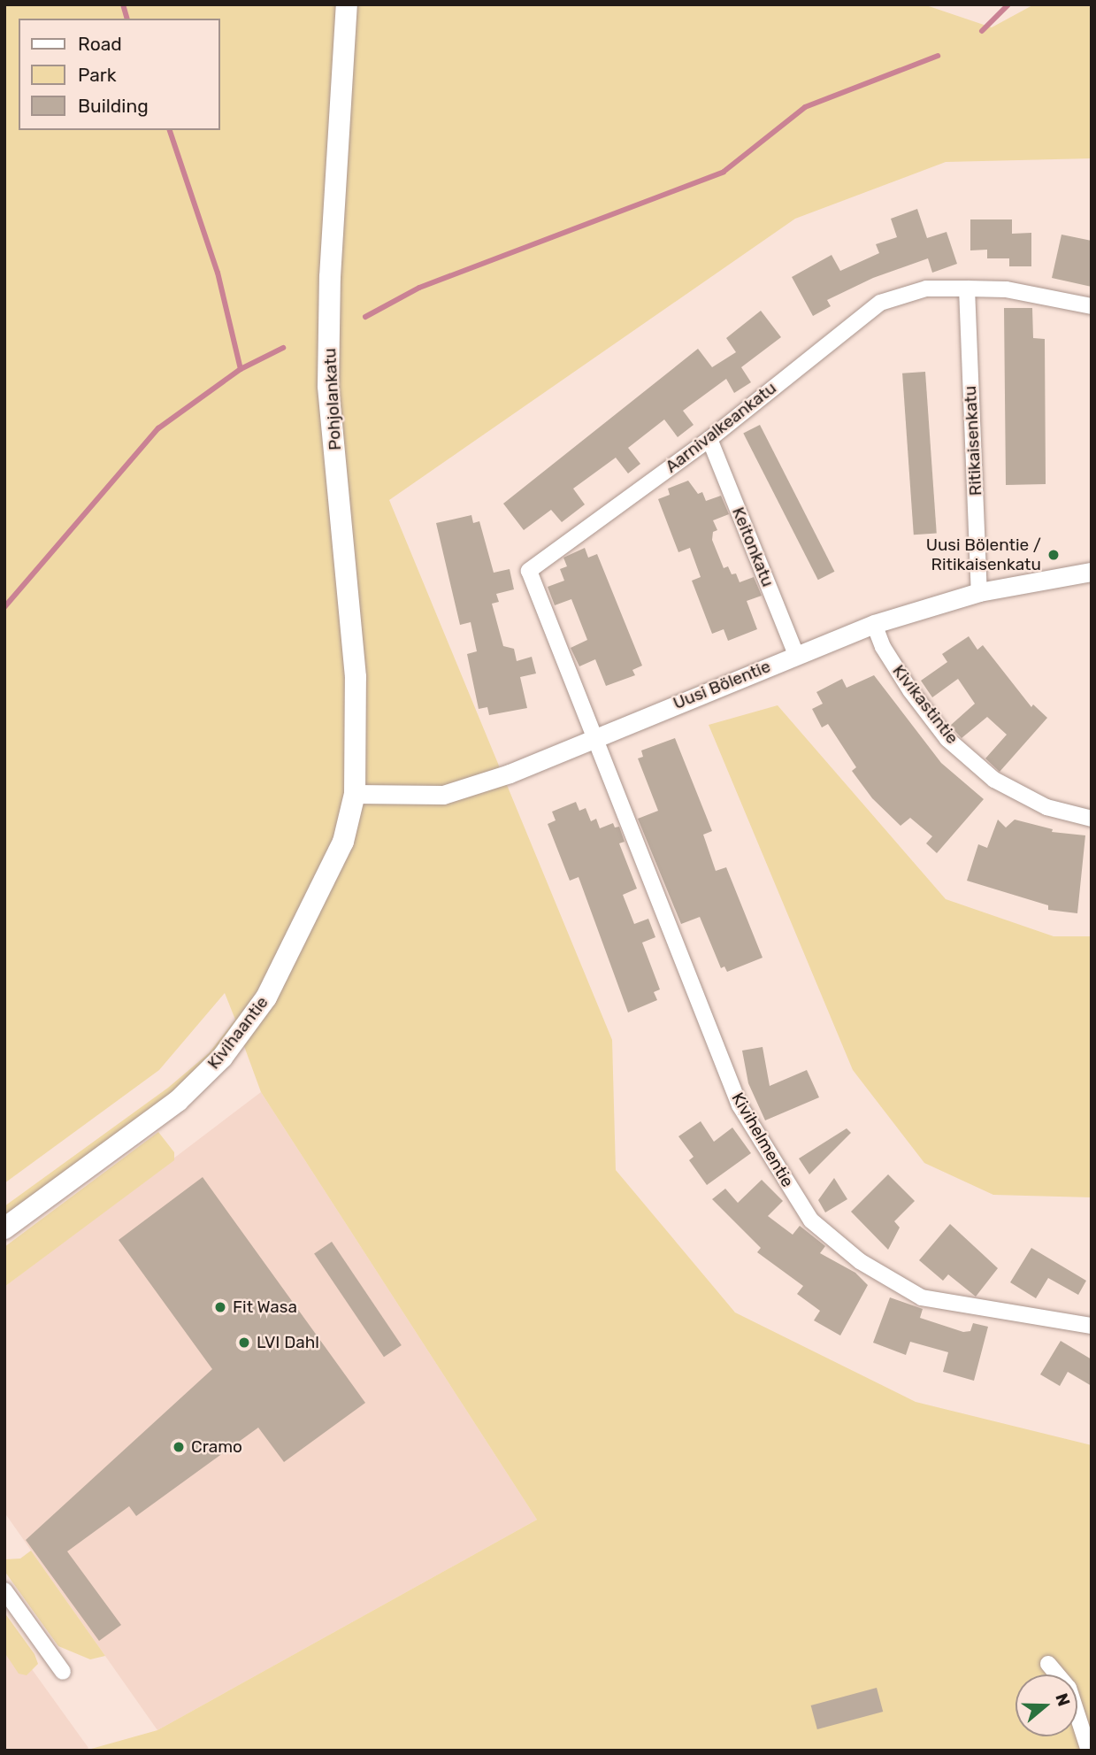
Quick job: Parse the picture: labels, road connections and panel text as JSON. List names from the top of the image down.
{
  "streets": {
    "main road": ["Pohjolankatu", "Kivihaantie"],
    "street": [
      "Aarnivalkeankatu",
      "Ritikaisenkatu",
      "Keitonkatu",
      "Uusi Bölentie",
      "Kivikastintie",
      "Kivihelmentie"
    ]
  },
  "crossings": [
    ["Pohjolankatu", "Uusi Bölentie"],
    ["Pohjolankatu", "Kivihaantie"],
    ["Aarnivalkeankatu", "Ritikaisenkatu"],
    ["Aarnivalkeankatu", "Keitonkatu"],
    ["Aarnivalkeankatu", "Uusi Bölentie"],
    ["Aarnivalkeankatu", "Kivihelmentie"],
    ["Ritikaisenkatu", "Uusi Bölentie"],
    ["Keitonkatu", "Uusi Bölentie"],
    ["Uusi Bölentie", "Kivikastintie"],
    ["Uusi Bölentie", "Kivihaantie"],
    ["Uusi Bölentie", "Kivihelmentie"]
  ],
  "places": [
    "Uusi Bölentie / Ritikaisenkatu",
    "Fit Wasa",
    "LVI Dahl",
    "Cramo"
  ],
  "legend": ["Road", "Park", "Building"],
  "north": "right"
}
